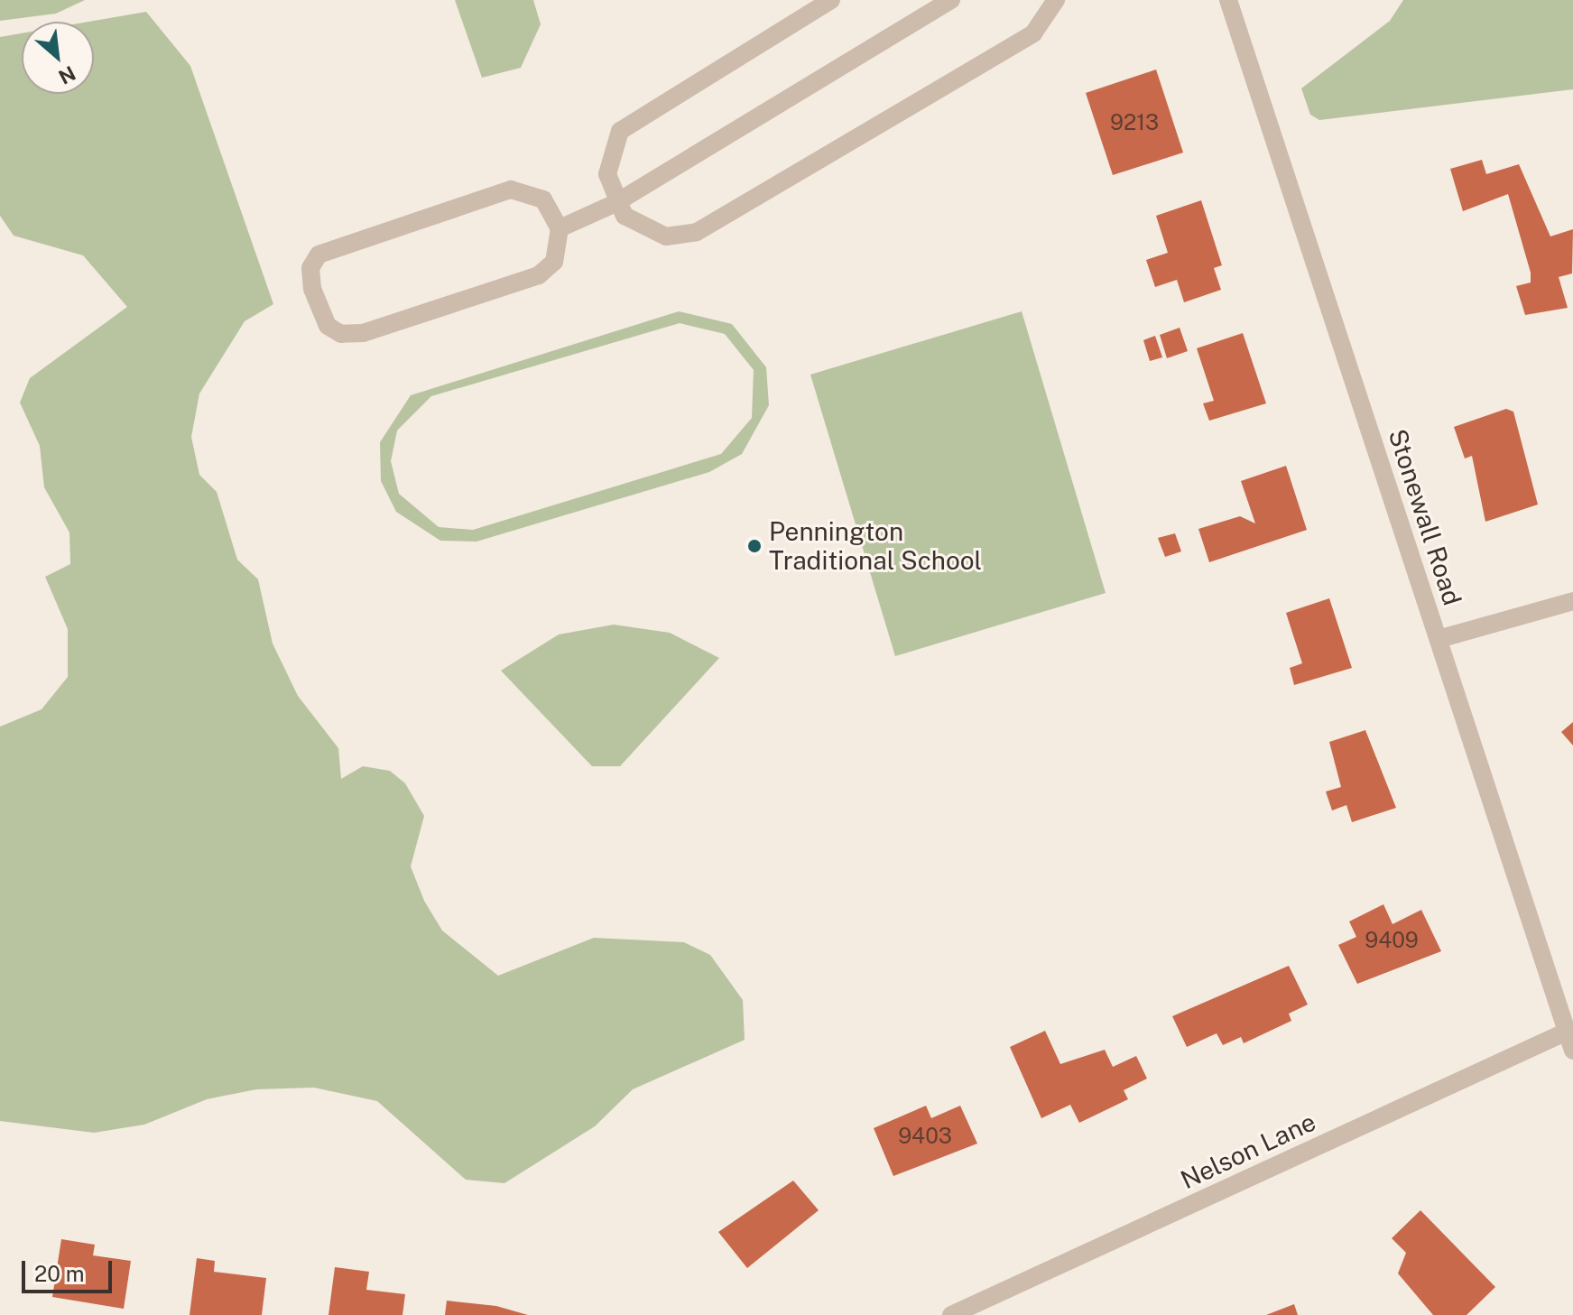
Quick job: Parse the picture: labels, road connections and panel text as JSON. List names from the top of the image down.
{
  "streets": {
    "street": ["Stonewall Road", "Nelson Lane"]
  },
  "crossings": [
    ["Stonewall Road", "Nelson Lane"]
  ],
  "places": ["Pennington Traditional School"],
  "house_numbers": ["9213", "9409", "9403"],
  "scale_bar": "20 m",
  "north": "bottom right"
}
